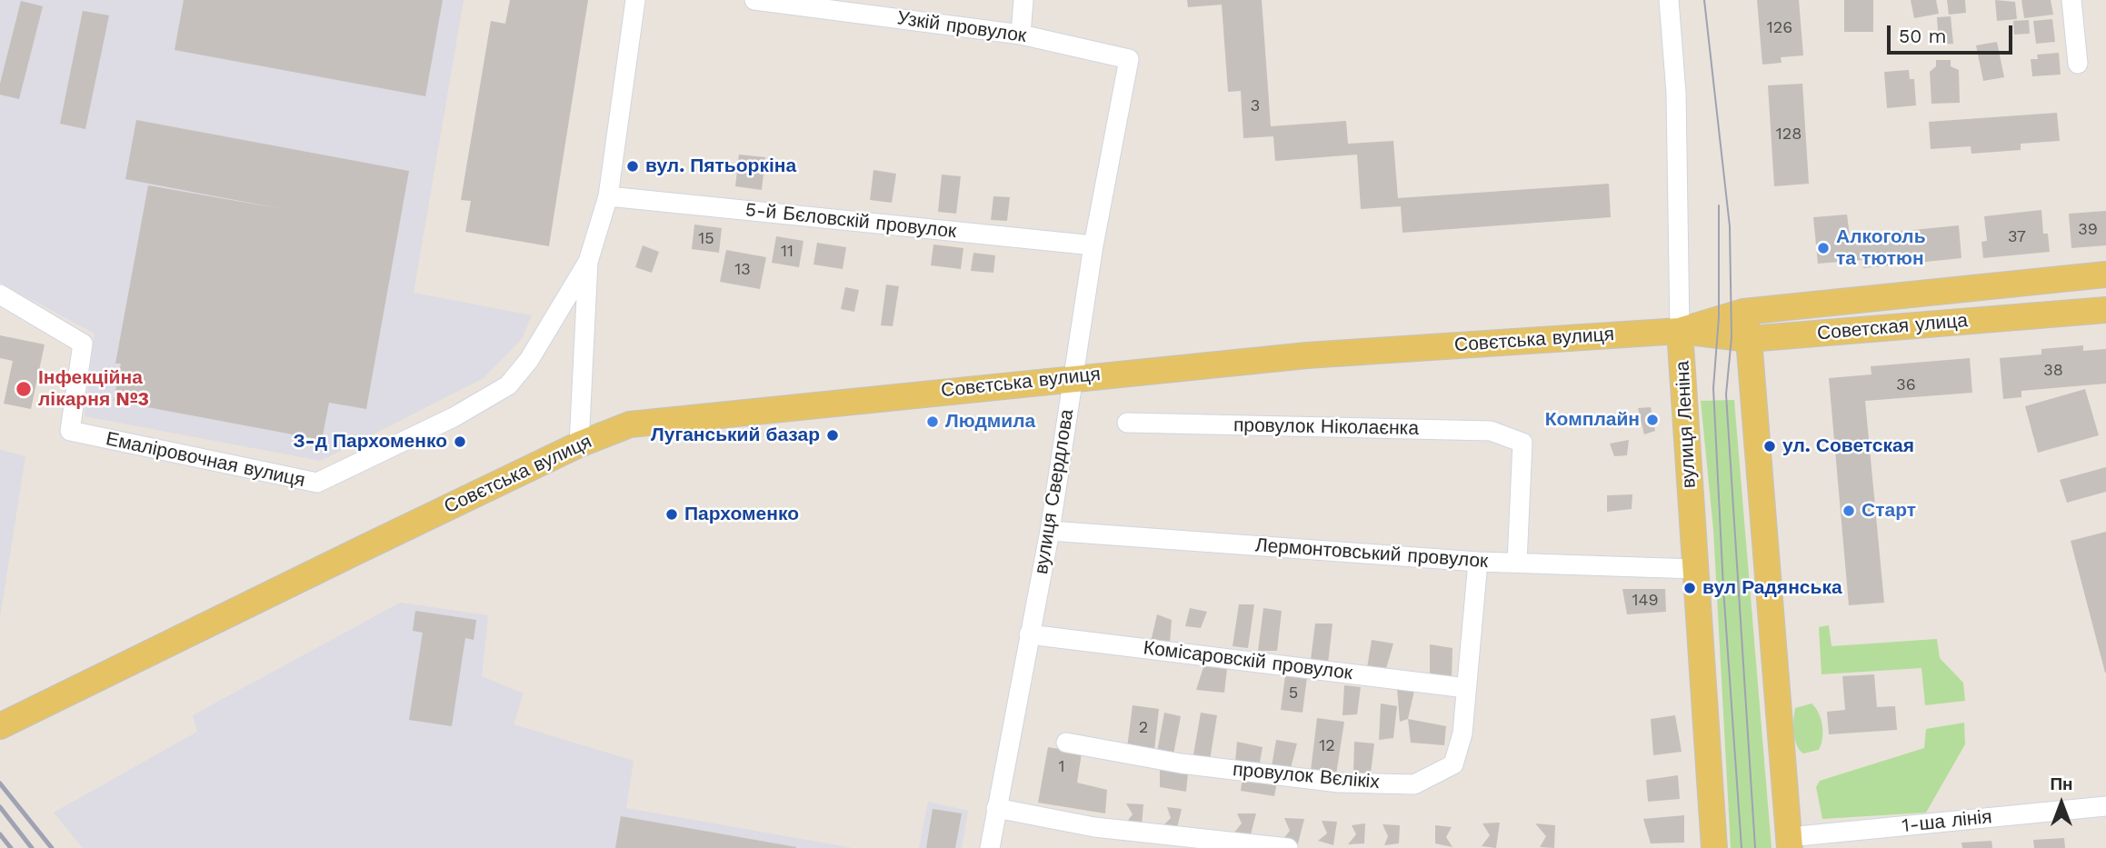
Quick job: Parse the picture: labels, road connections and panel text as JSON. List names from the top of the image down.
{
  "streets": {
    "main road": ["Советская улица", "Совєтська вулиця", "вулиця Леніна"],
    "street": [
      "Узкій провулок",
      "5-й Бєловскій провулок",
      "провулок Ніколаєнка",
      "Емаліровочная вулиця",
      "вулиця Свердлова",
      "Лермонтовський провулок",
      "Комісаровскій провулок",
      "провулок Вєлікіх",
      "1-ша лінія"
    ]
  },
  "crossings": [
    ["Узкій провулок", "вулиця Свердлова"],
    ["5-й Бєловскій провулок", "вулиця Свердлова"],
    ["Советская улица", "Совєтська вулиця"],
    ["Советская улица", "вулиця Леніна"],
    ["Совєтська вулиця", "вулиця Леніна"],
    ["Совєтська вулиця", "вулиця Свердлова"],
    ["вулиця Леніна", "Лермонтовський провулок"],
    ["провулок Ніколаєнка", "Лермонтовський провулок"],
    ["вулиця Свердлова", "Лермонтовський провулок"],
    ["вулиця Свердлова", "Комісаровскій провулок"],
    ["Лермонтовський провулок", "провулок Вєлікіх"],
    ["Комісаровскій провулок", "провулок Вєлікіх"]
  ],
  "places": [
    "вул. Пятьоркіна",
    "Алкоголь та тютюн",
    "Інфекційна лікарня №3",
    "Комплайн",
    "Людмила",
    "Луганський базар",
    "З-д Пархоменко",
    "ул. Советская",
    "Старт",
    "Пархоменко",
    "вул Радянська"
  ],
  "house_numbers": [
    "126",
    "3",
    "128",
    "39",
    "37",
    "15",
    "11",
    "13",
    "38",
    "36",
    "149",
    "5",
    "2",
    "12",
    "1"
  ],
  "scale_bar": "50 m",
  "north": "top"
}
